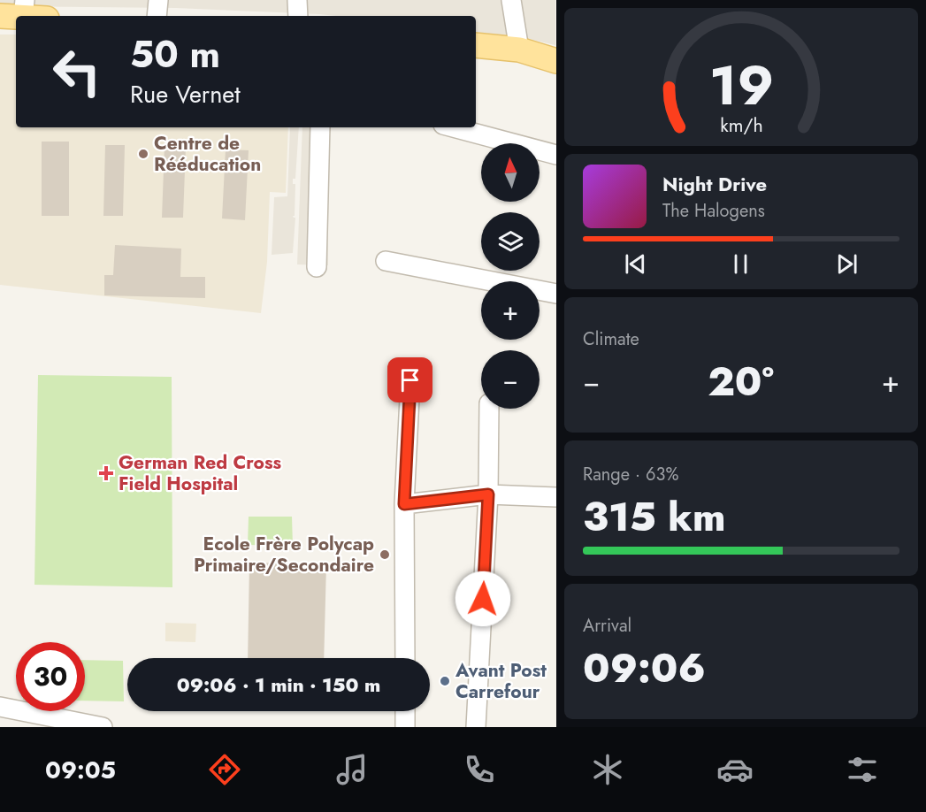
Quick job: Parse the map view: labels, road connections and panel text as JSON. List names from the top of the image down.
{
  "places": {
    "other": ["Centre de Rééducation", "Ecole Frère Polycap Primaire/Secondaire", "Avant Post Carrefour"],
    "health": ["German Red Cross Field Hospital"]
  },
  "north": "top",
  "page": {
    "turn": ["50 m", "Rue Vernet"],
    "map_buttons": ["+", "−"],
    "song": ["Night Drive", "The Halogens"],
    "tile": [
      "Climate",
      ["Range · 63%", "315 km"],
      ["Arrival", "09:06"]
    ],
    "heat": ["−", "20°", "+"],
    "limit": "30",
    "trip": "09:06 · 1 min · 150 m",
    "tabs": "09:05",
    "gauge": ["19", "km/h"]
  }
}
